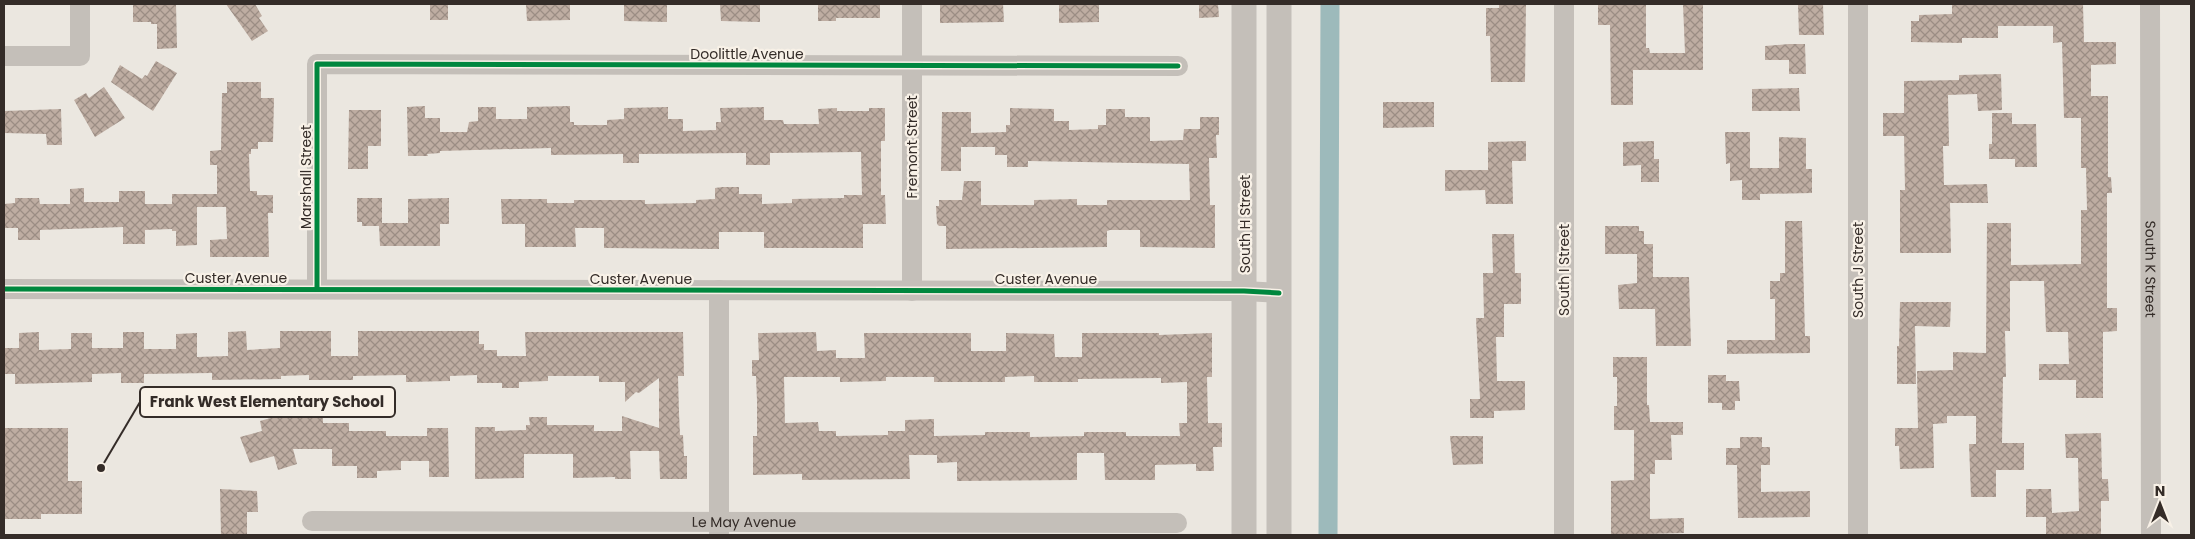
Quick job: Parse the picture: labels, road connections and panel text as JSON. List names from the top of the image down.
{
  "streets": {
    "street": [
      "Doolittle Avenue",
      "Fremont Street",
      "Marshall Street",
      "South H Street",
      "South K Street",
      "South I Street",
      "South J Street",
      "Custer Avenue",
      "Le May Avenue"
    ]
  },
  "crossings": [
    ["Doolittle Avenue", "Fremont Street"],
    ["Doolittle Avenue", "Marshall Street"],
    ["Fremont Street", "Custer Avenue"],
    ["Marshall Street", "Custer Avenue"],
    ["South H Street", "Custer Avenue"]
  ],
  "places": ["Frank West Elementary School"],
  "north": "top"
}
